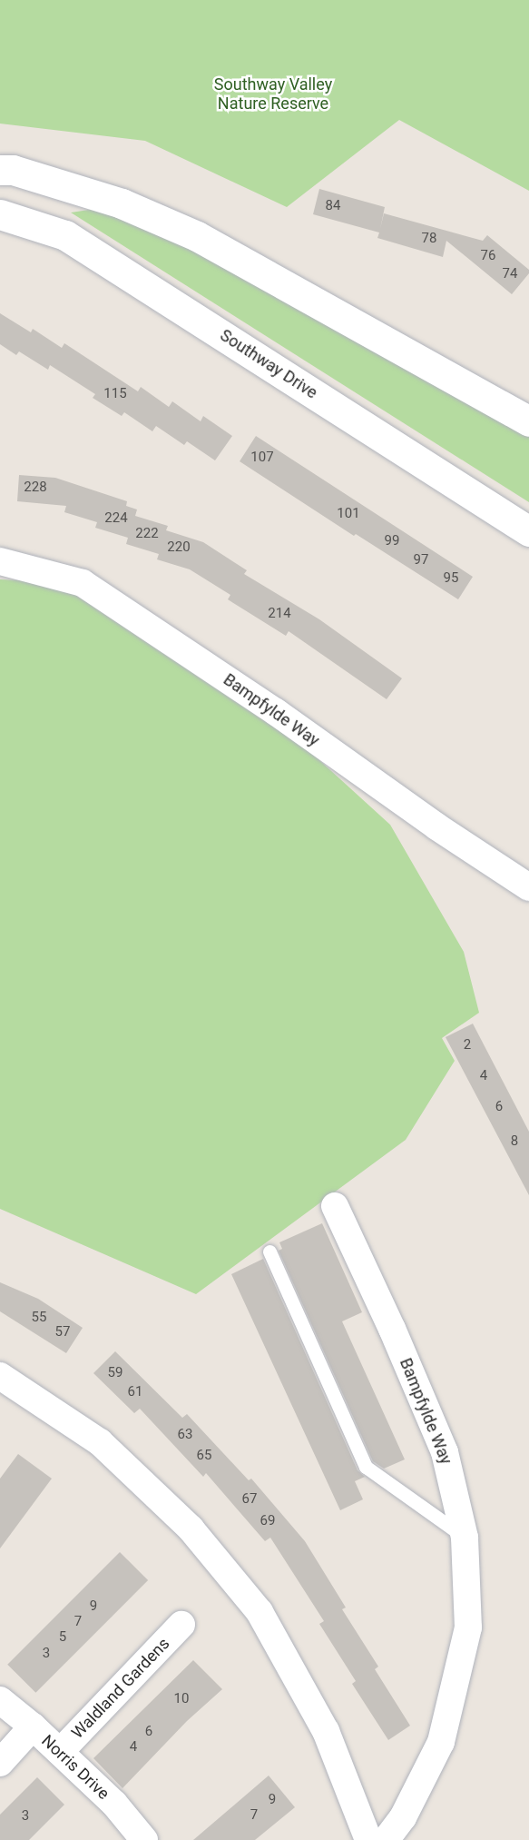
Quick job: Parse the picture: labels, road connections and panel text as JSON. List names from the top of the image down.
{
  "streets": {
    "street": [
      "Southway Drive",
      "Bampfylde Way",
      "Waldland Gardens",
      "Norris Drive"
    ]
  },
  "crossings": [
    ["Waldland Gardens", "Norris Drive"]
  ],
  "parks": ["Southway Valley Nature Reserve"],
  "house_numbers": [
    "84",
    "78",
    "76",
    "74",
    "115",
    "107",
    "228",
    "101",
    "224",
    "222",
    "99",
    "220",
    "97",
    "95",
    "214",
    "2",
    "4",
    "6",
    "8",
    "55",
    "57",
    "59",
    "61",
    "63",
    "65",
    "67",
    "69",
    "9",
    "7",
    "5",
    "3",
    "10",
    "6",
    "4",
    "9",
    "7",
    "3"
  ]
}
